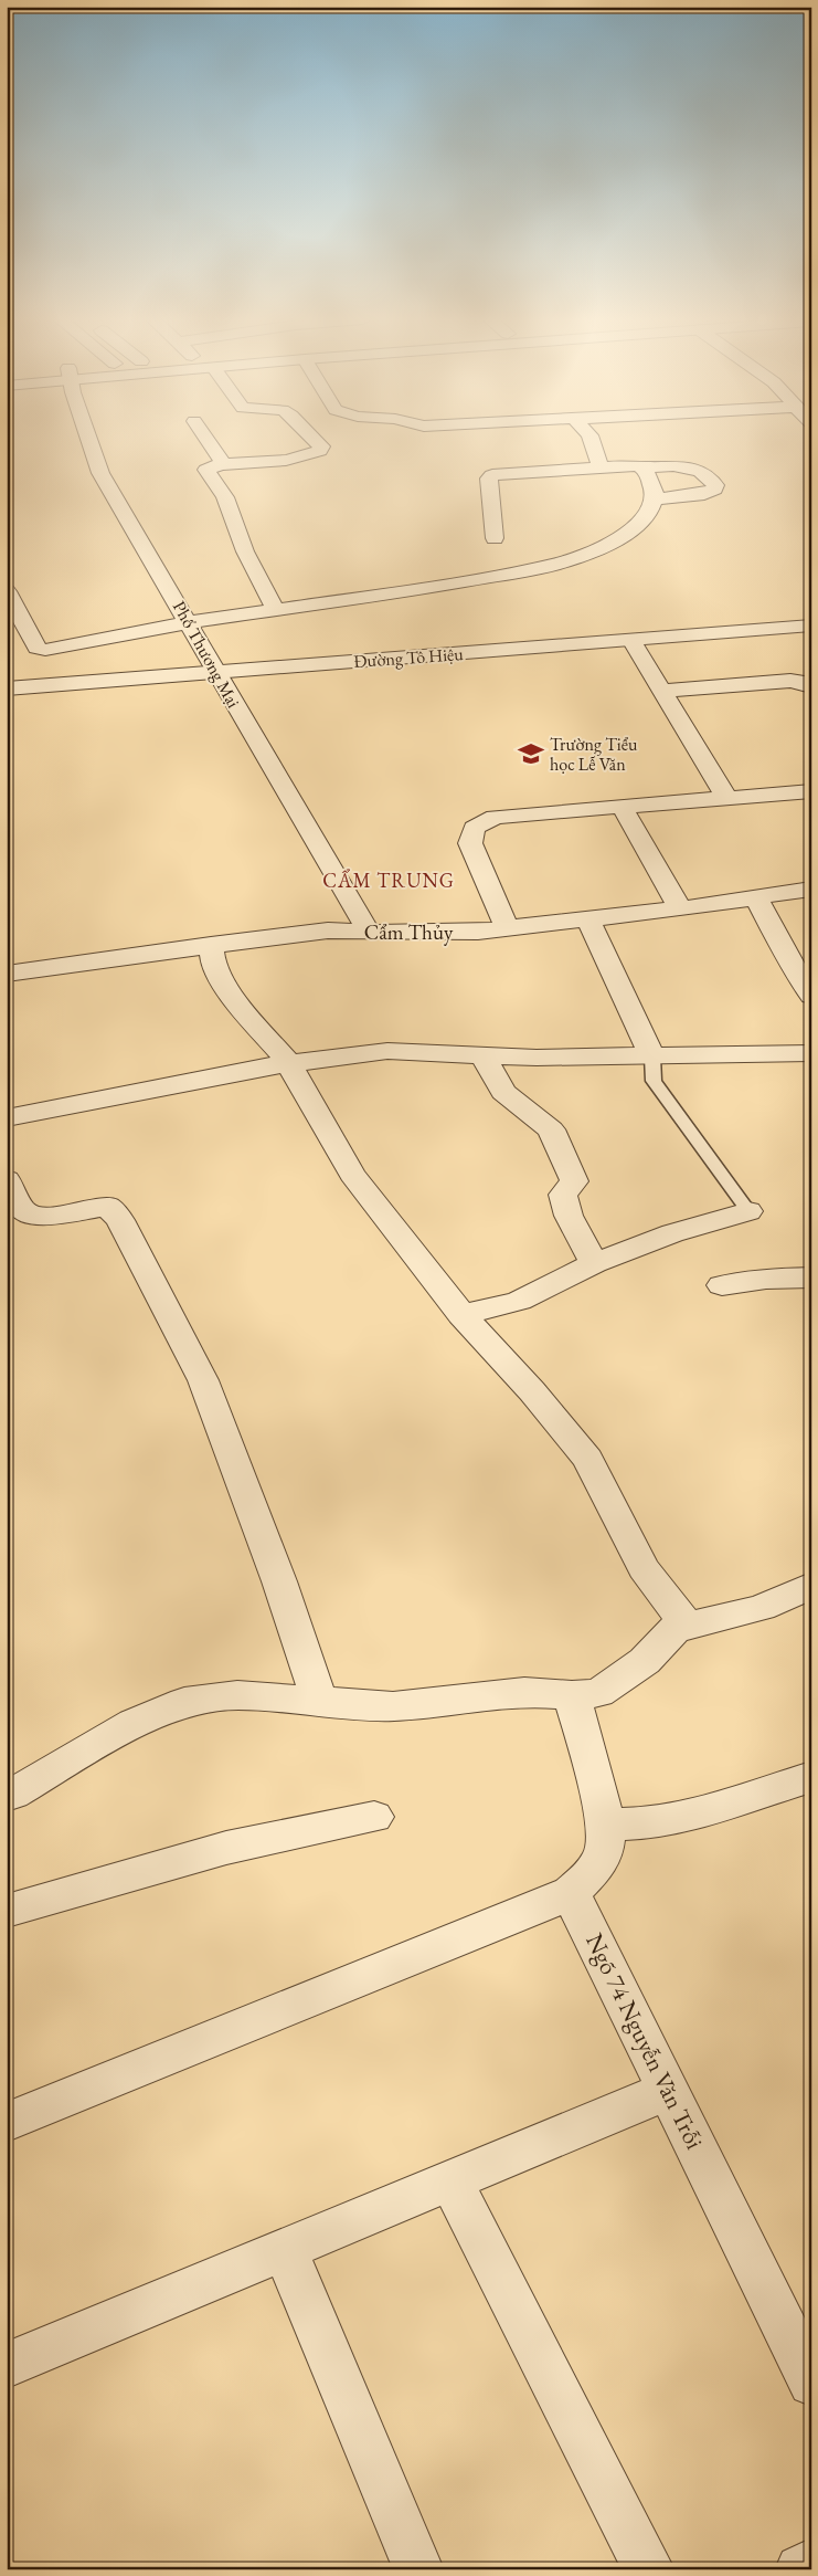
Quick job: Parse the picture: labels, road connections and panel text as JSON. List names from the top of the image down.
{
  "streets": {
    "street": [
      "Phố Thương Mại",
      "Đường Tô Hiệu",
      "Cẩm Thủy",
      "Ngõ 74 Nguyễn Văn Trỗi"
    ]
  },
  "crossings": [
    ["Phố Thương Mại", "Đường Tô Hiệu"],
    ["Phố Thương Mại", "Cẩm Thủy"]
  ],
  "districts": ["CẨM TRUNG"],
  "places": {
    "school or university": ["Trường Tiểu học Lễ Văn"]
  }
}
